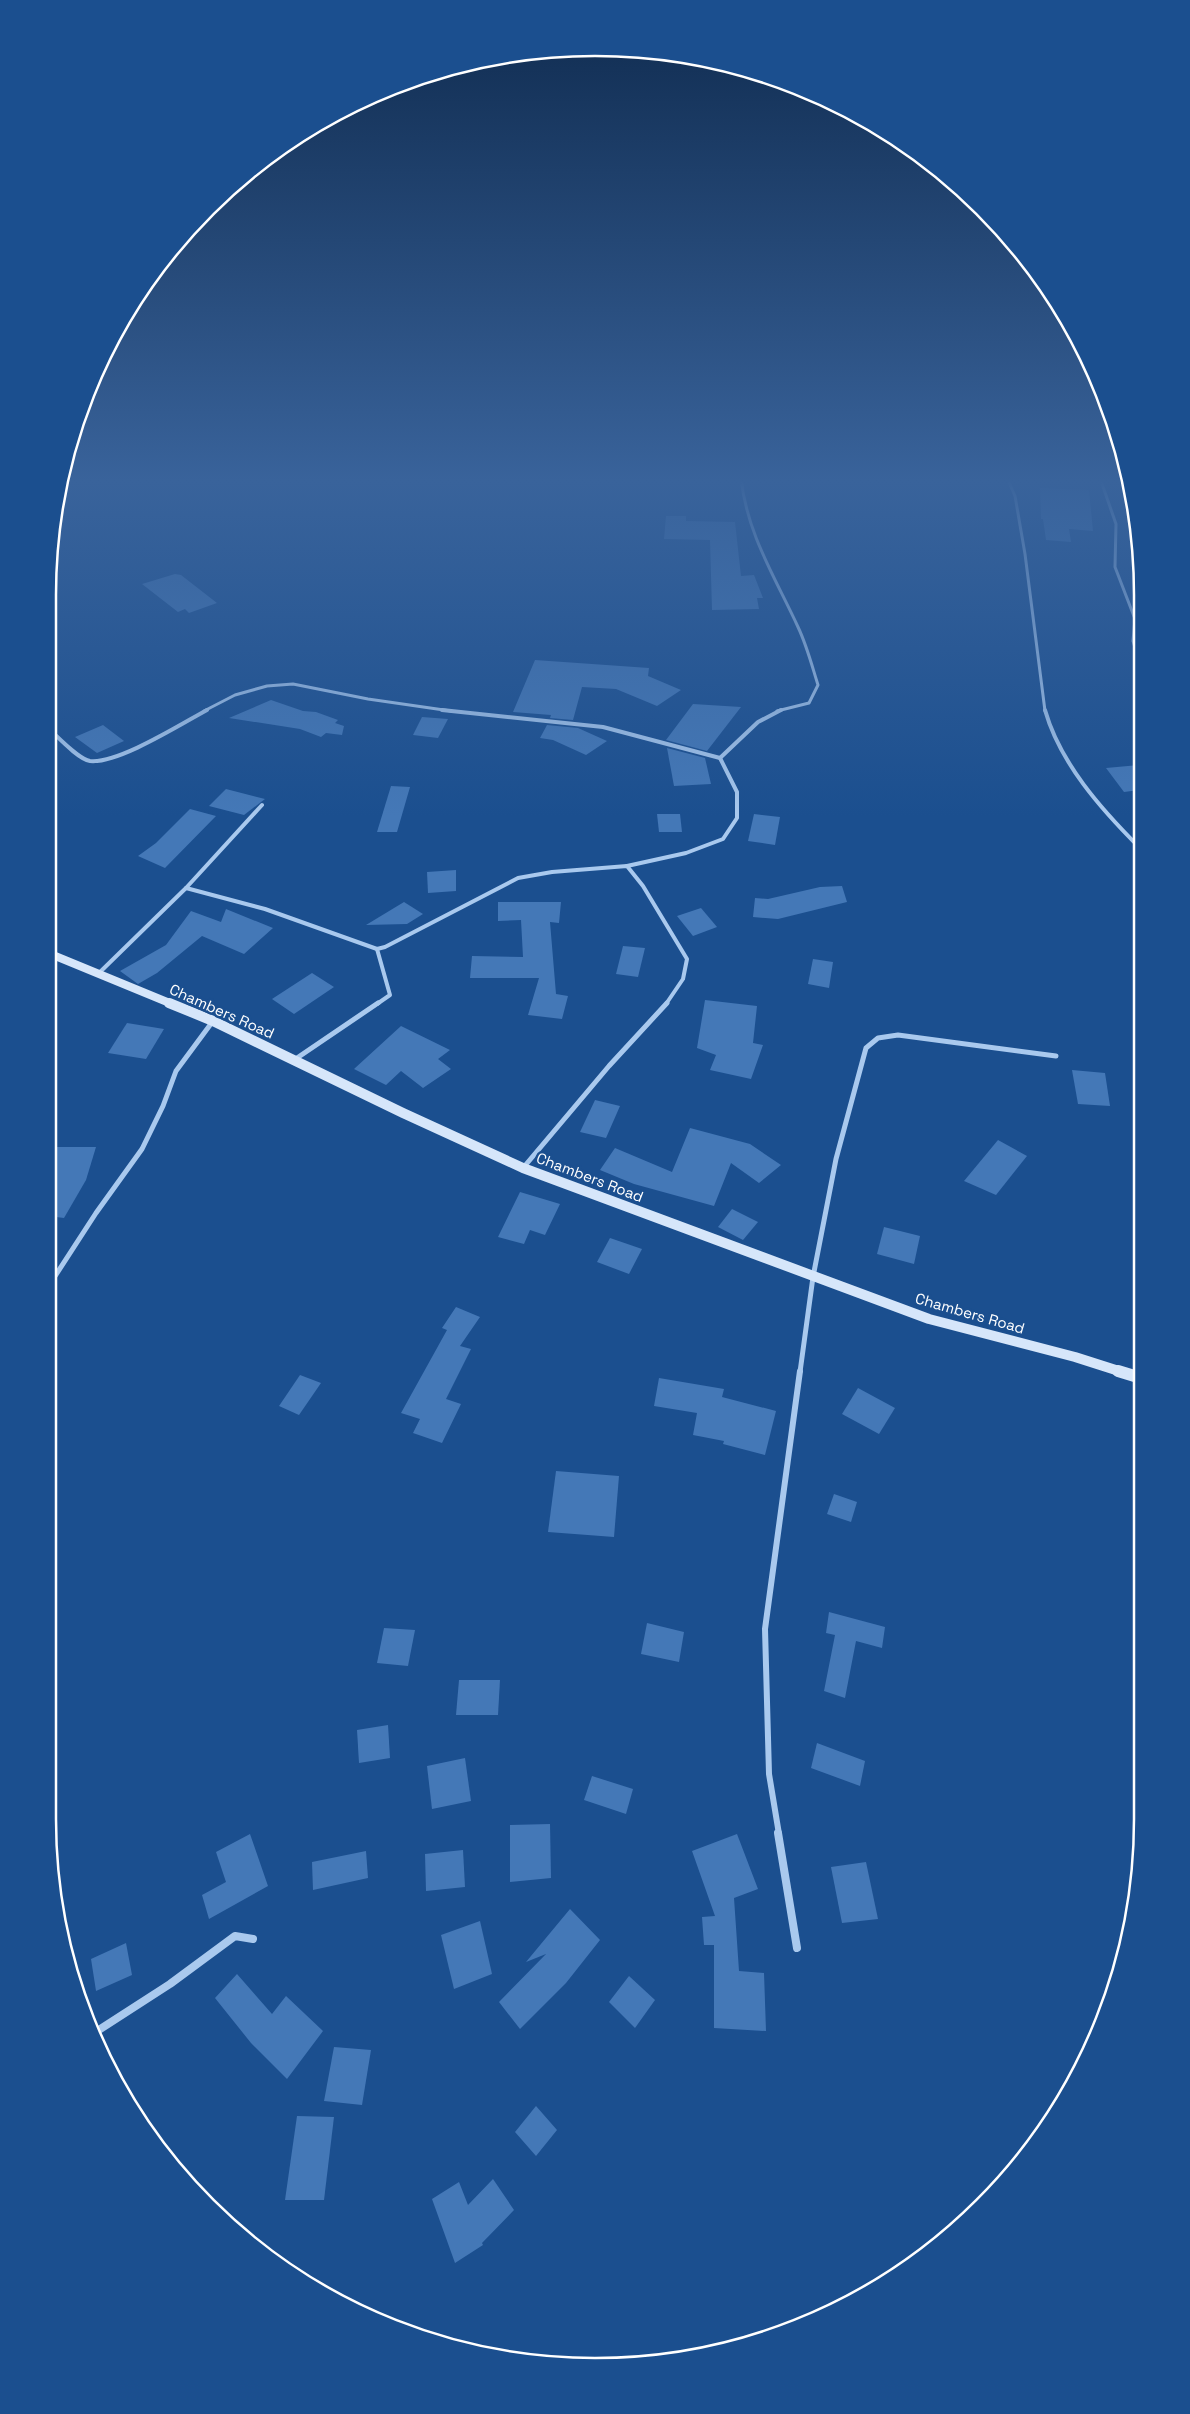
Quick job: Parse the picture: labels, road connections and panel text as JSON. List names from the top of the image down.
{
  "streets": {
    "street": ["Chambers Road"]
  }
}
